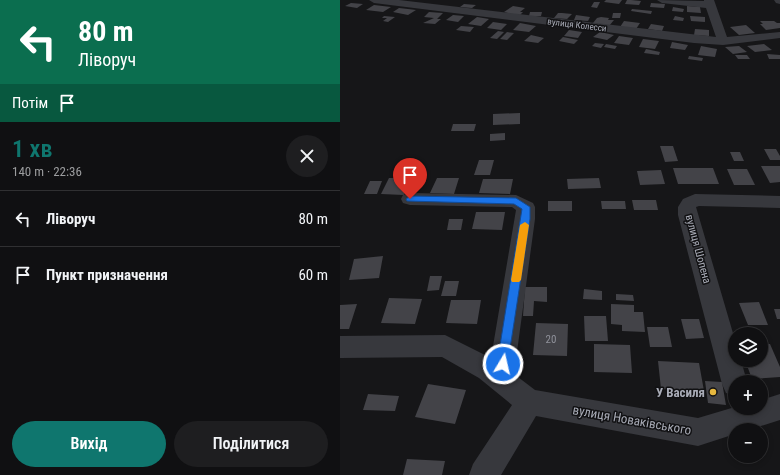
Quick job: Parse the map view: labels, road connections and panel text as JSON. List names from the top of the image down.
{
  "streets": {
    "street": ["вулиця Колесси", "вулиця Шопена", "вулиця Новаківського"]
  },
  "places": ["У Василя"],
  "house_numbers": ["20"],
  "page": {
    "turn": ["80 m", "Ліворуч"],
    "then": "Потім",
    "heading": ["1 хв", "140 m · 22:36"],
    "list": [
      {
        "name": "Ліворуч",
        "value": "80 m"
      },
      {
        "name": "Пункт призначення",
        "value": "60 m"
      }
    ],
    "map_buttons": ["+", "−"],
    "buttons": ["Вихід", "Поділитися"]
  }
}
